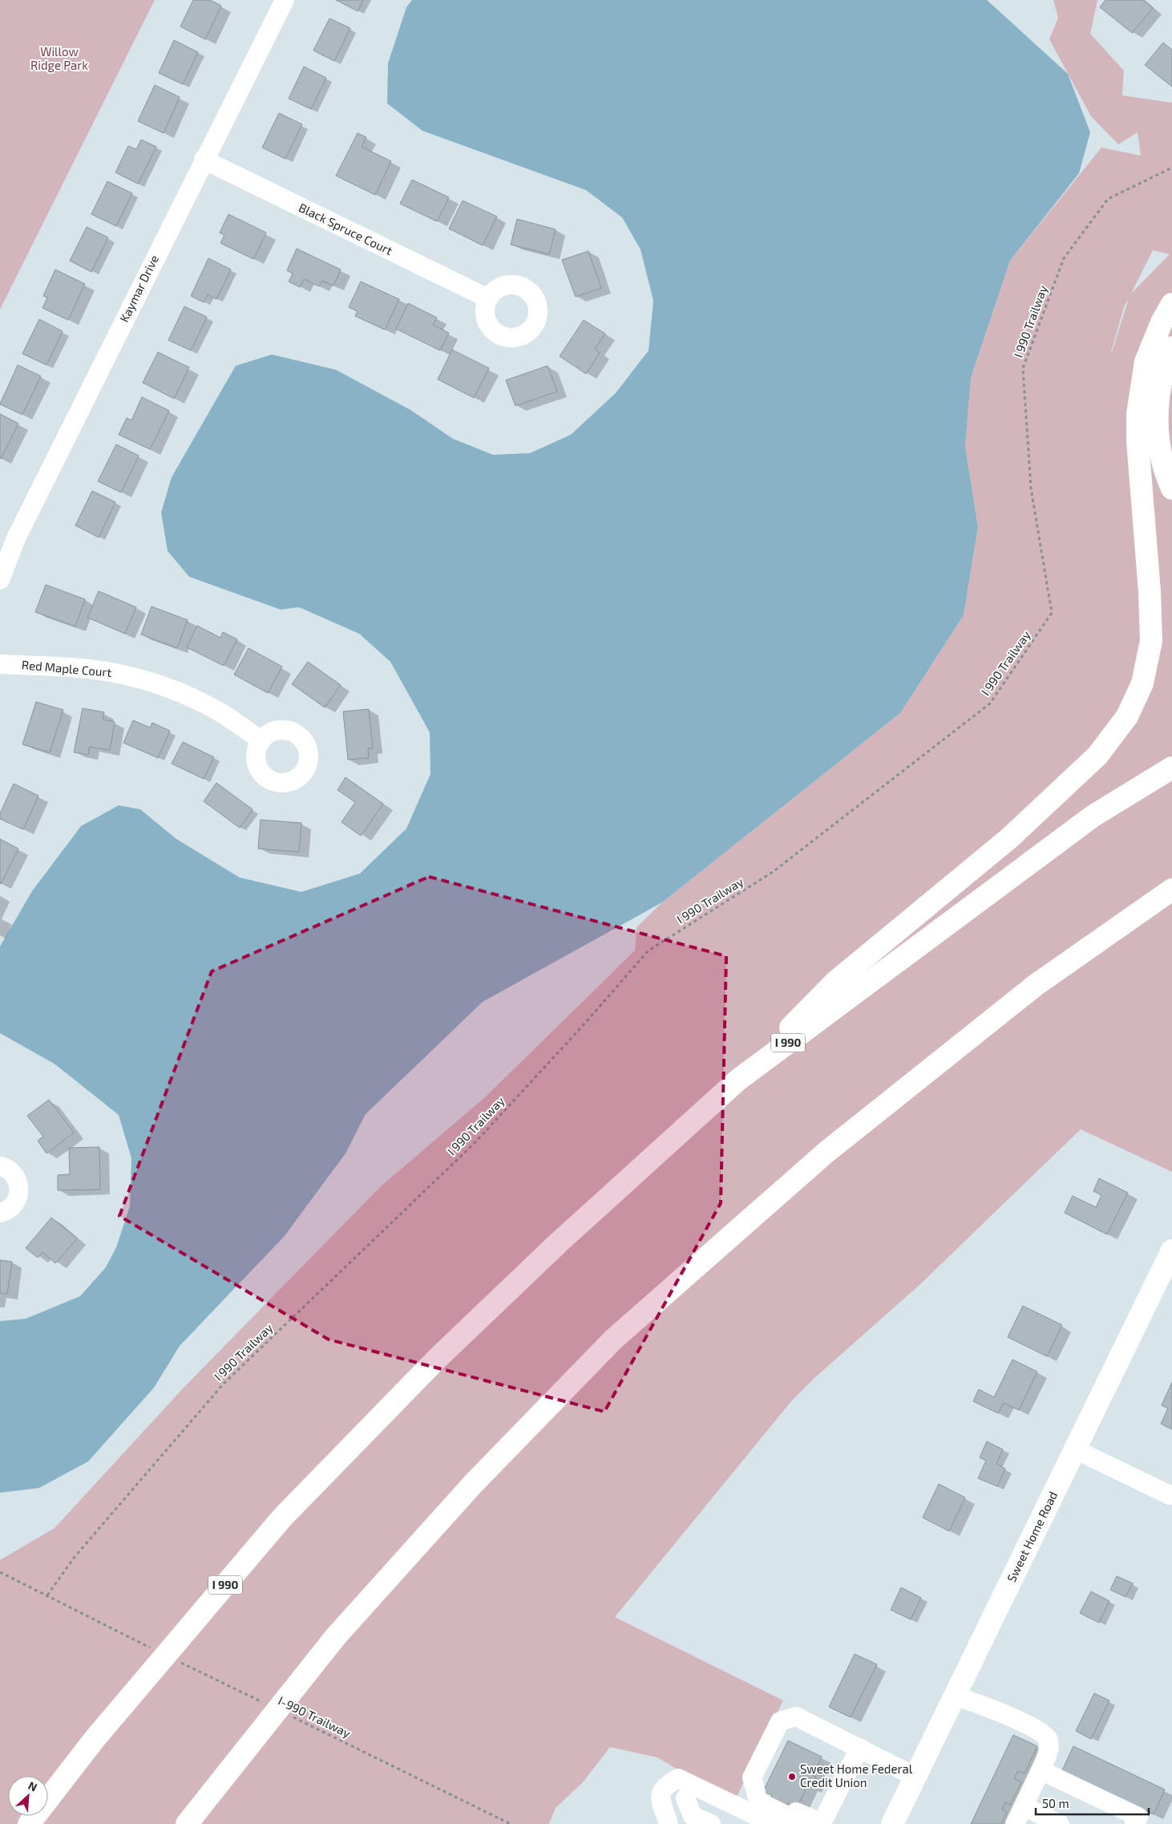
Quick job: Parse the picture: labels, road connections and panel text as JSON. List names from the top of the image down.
{
  "streets": {
    "main road": ["I 990", "Sweet Home Road"],
    "street": ["Black Spruce Court", "Kaymar Drive", "Red Maple Court"],
    "path": ["I 990 Trailway", "I-990 Trailway"]
  },
  "crossings": [
    ["Black Spruce Court", "Kaymar Drive"]
  ],
  "parks": ["Willow Ridge Park"],
  "places": ["Sweet Home Federal Credit Union"],
  "scale_bar": "50 m",
  "north": "top right"
}
